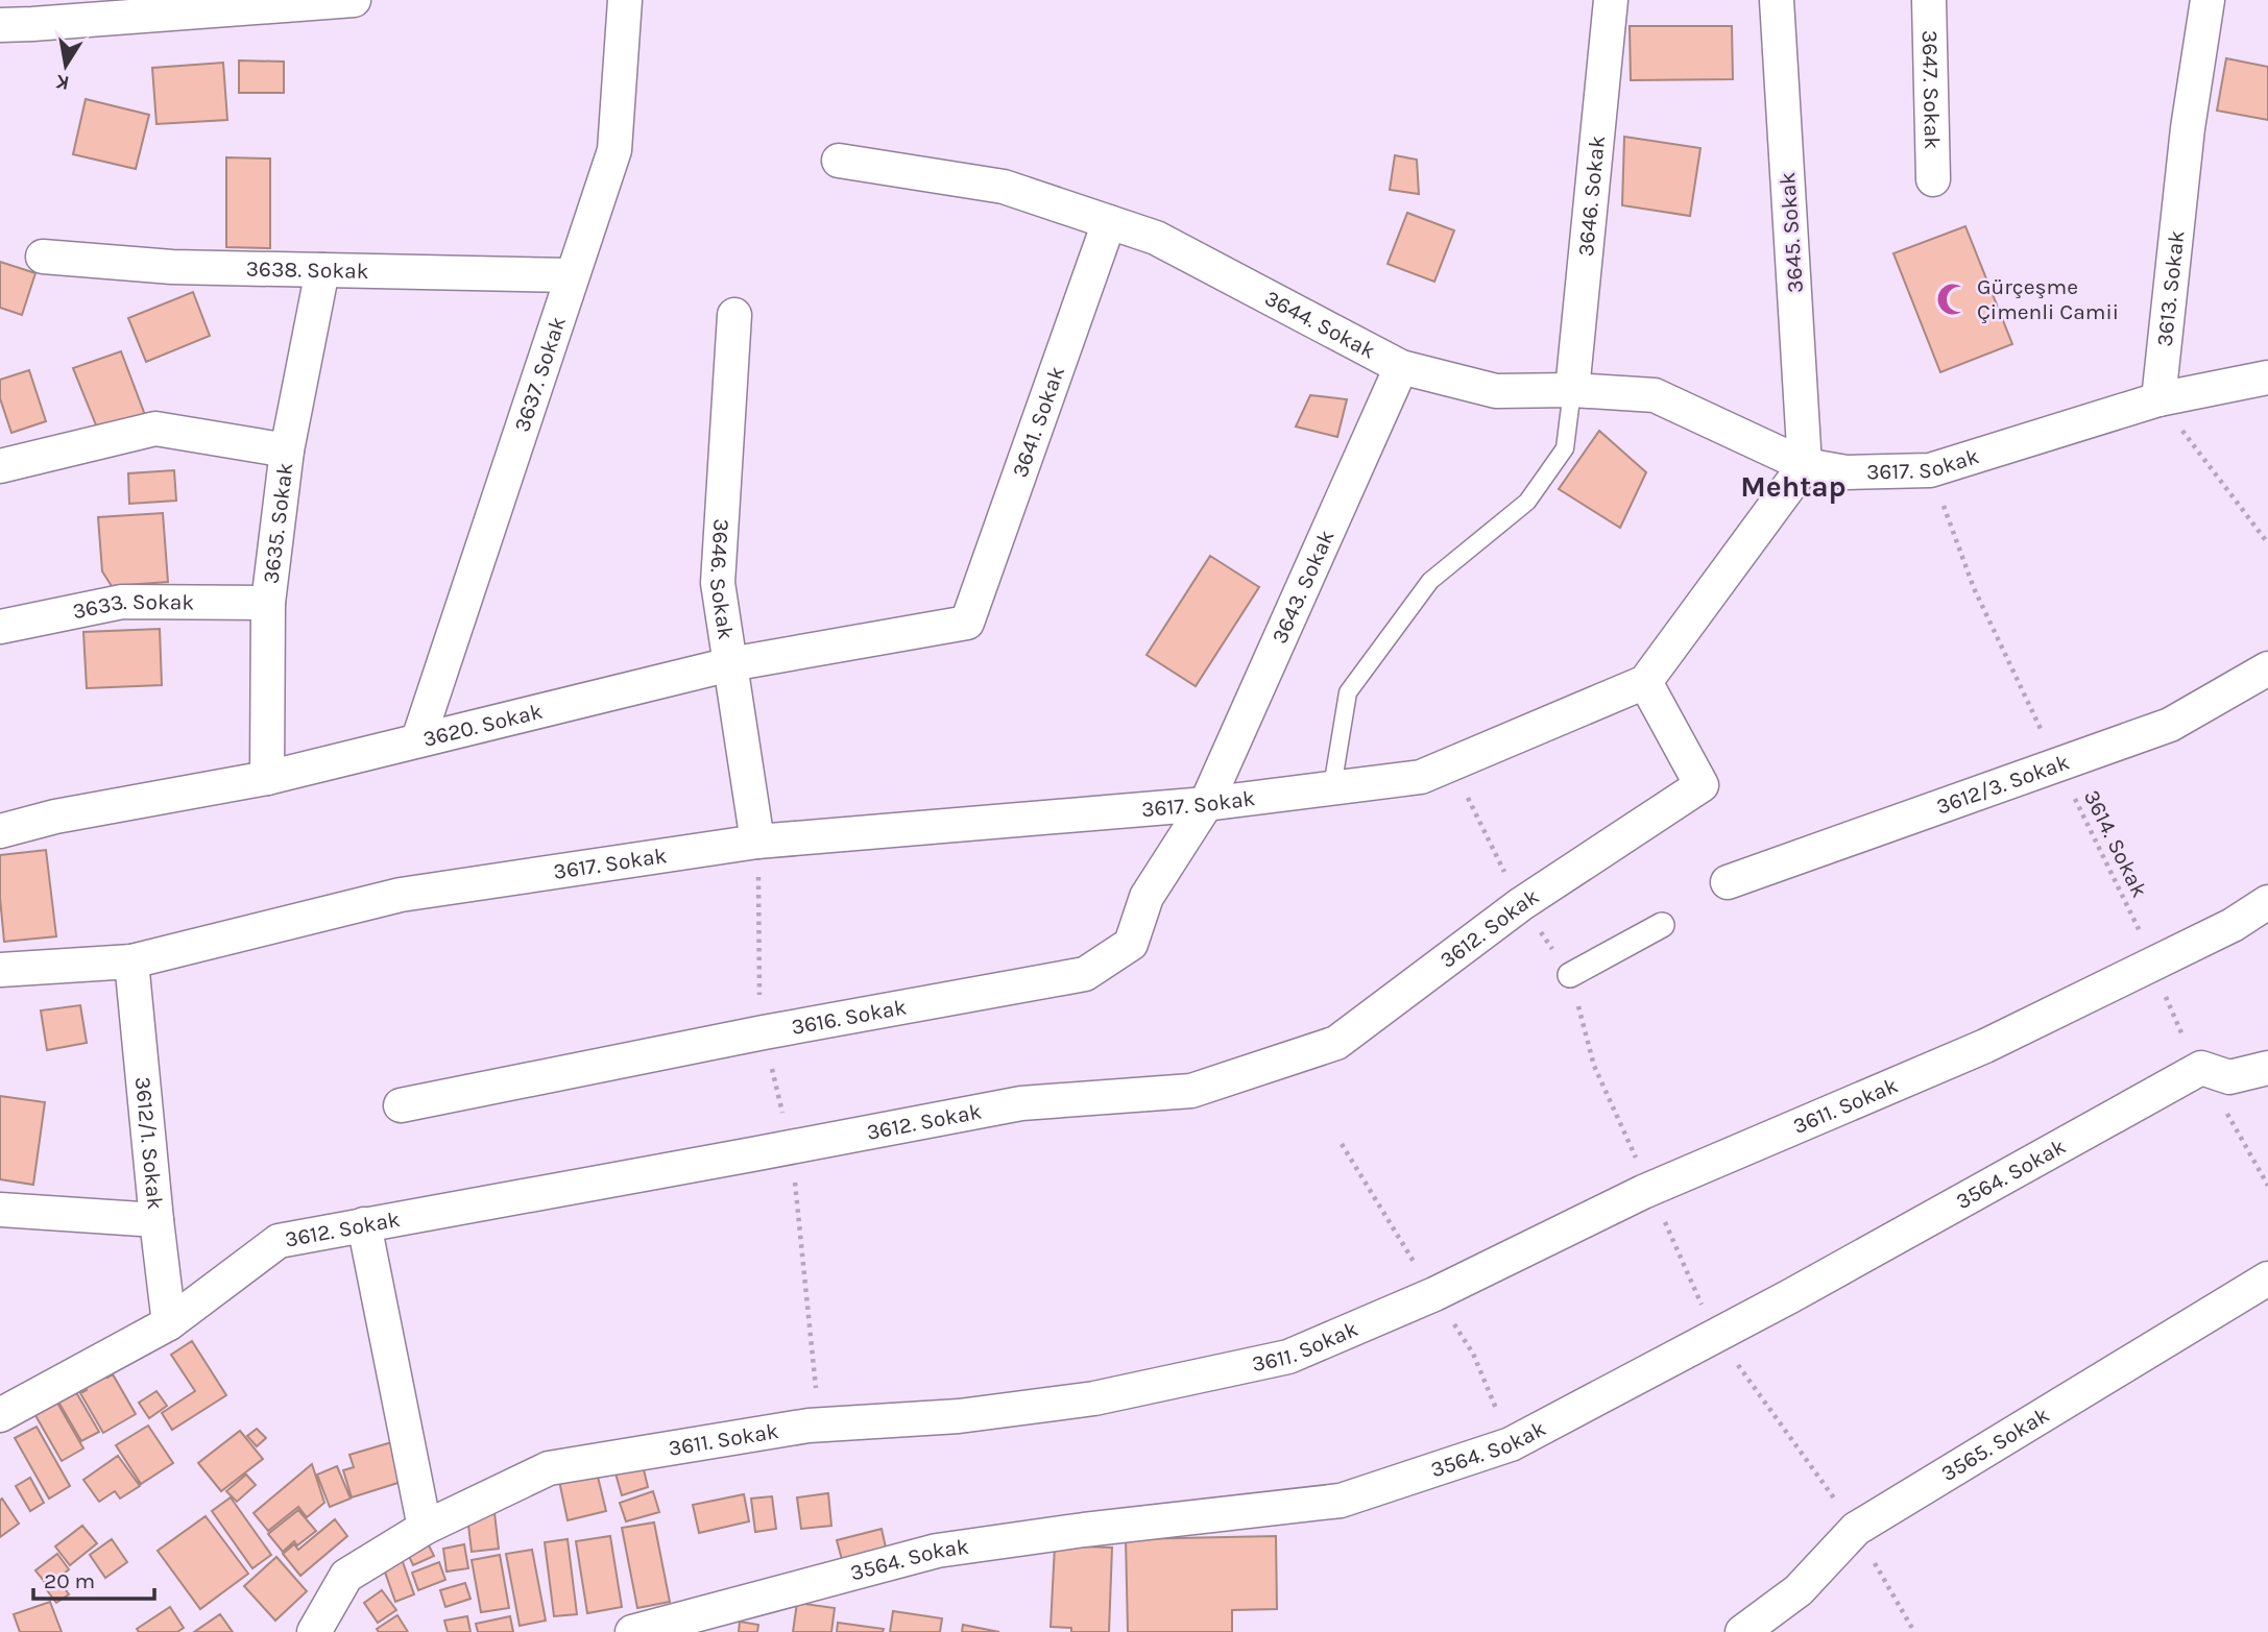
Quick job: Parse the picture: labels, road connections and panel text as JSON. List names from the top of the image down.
{
  "streets": {
    "street": [
      "3647. Sokak",
      "3646. Sokak",
      "3645. Sokak",
      "3638. Sokak",
      "3613. Sokak",
      "3644. Sokak",
      "3637. Sokak",
      "3641. Sokak",
      "3617. Sokak",
      "3635. Sokak",
      "3643. Sokak",
      "3633. Sokak",
      "3620. Sokak",
      "3612/3. Sokak",
      "3612. Sokak",
      "3616. Sokak",
      "3611. Sokak",
      "3612/1. Sokak",
      "3564. Sokak",
      "3565. Sokak"
    ],
    "path": ["3614. Sokak"]
  },
  "crossings": [
    ["3646. Sokak", "3644. Sokak"],
    ["3646. Sokak", "3617. Sokak"],
    ["3646. Sokak", "3620. Sokak"],
    ["3645. Sokak", "3644. Sokak"],
    ["3645. Sokak", "3617. Sokak"],
    ["3638. Sokak", "3637. Sokak"],
    ["3638. Sokak", "3635. Sokak"],
    ["3613. Sokak", "3617. Sokak"],
    ["3644. Sokak", "3641. Sokak"],
    ["3644. Sokak", "3617. Sokak"],
    ["3644. Sokak", "3643. Sokak"],
    ["3637. Sokak", "3620. Sokak"],
    ["3641. Sokak", "3620. Sokak"],
    ["3617. Sokak", "3643. Sokak"],
    ["3617. Sokak", "3614. Sokak"],
    ["3617. Sokak", "3612. Sokak"],
    ["3617. Sokak", "3616. Sokak"],
    ["3617. Sokak", "3612/1. Sokak"],
    ["3635. Sokak", "3633. Sokak"],
    ["3635. Sokak", "3620. Sokak"],
    ["3643. Sokak", "3616. Sokak"],
    ["3612/3. Sokak", "3614. Sokak"],
    ["3614. Sokak", "3611. Sokak"],
    ["3614. Sokak", "3564. Sokak"],
    ["3612. Sokak", "3612/1. Sokak"]
  ],
  "districts": ["Mehtap"],
  "places": {
    "mosque": ["Gürçeşme Çimenli Camii"]
  },
  "scale_bar": "20 m",
  "north": "bottom"
}
